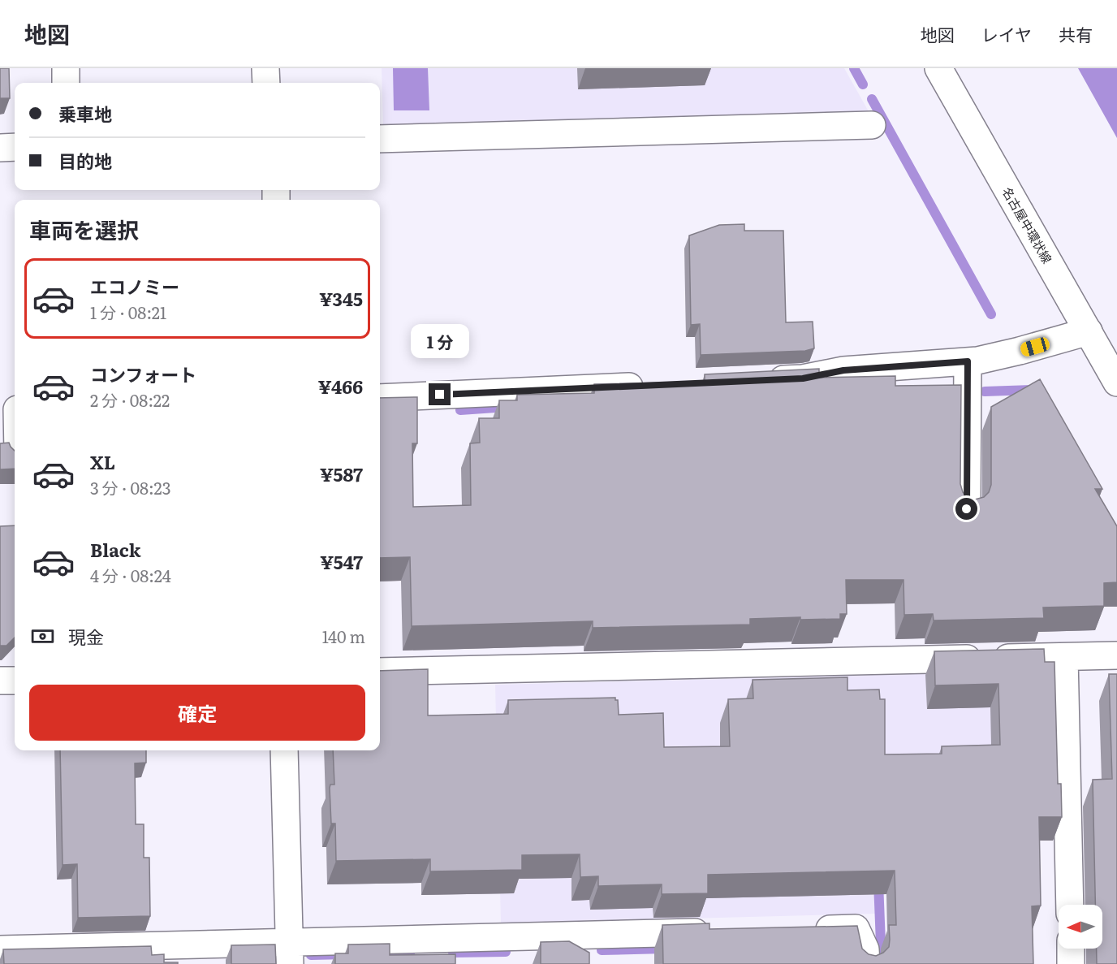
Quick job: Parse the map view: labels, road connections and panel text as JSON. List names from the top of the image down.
{
  "streets": {
    "street": ["名古屋中環状線"]
  },
  "north": "left",
  "page": {
    "header": "地図",
    "nav": ["地図", "レイヤ", "共有"],
    "banner": ["乗車地", "目的地"],
    "heading": "車両を選択",
    "list": [
      {
        "name": "エコノミー",
        "note": "1 分 · 08:21",
        "value": "¥345"
      },
      {
        "name": "コンフォート",
        "note": "2 分 · 08:22",
        "value": "¥466"
      },
      {
        "name": "XL",
        "note": "3 分 · 08:23",
        "value": "¥587"
      },
      {
        "name": "Black",
        "note": "4 分 · 08:24",
        "value": "¥547"
      }
    ],
    "bubble": "1 分",
    "pay": ["現金", "140 m"],
    "buttons": "確定"
  }
}
